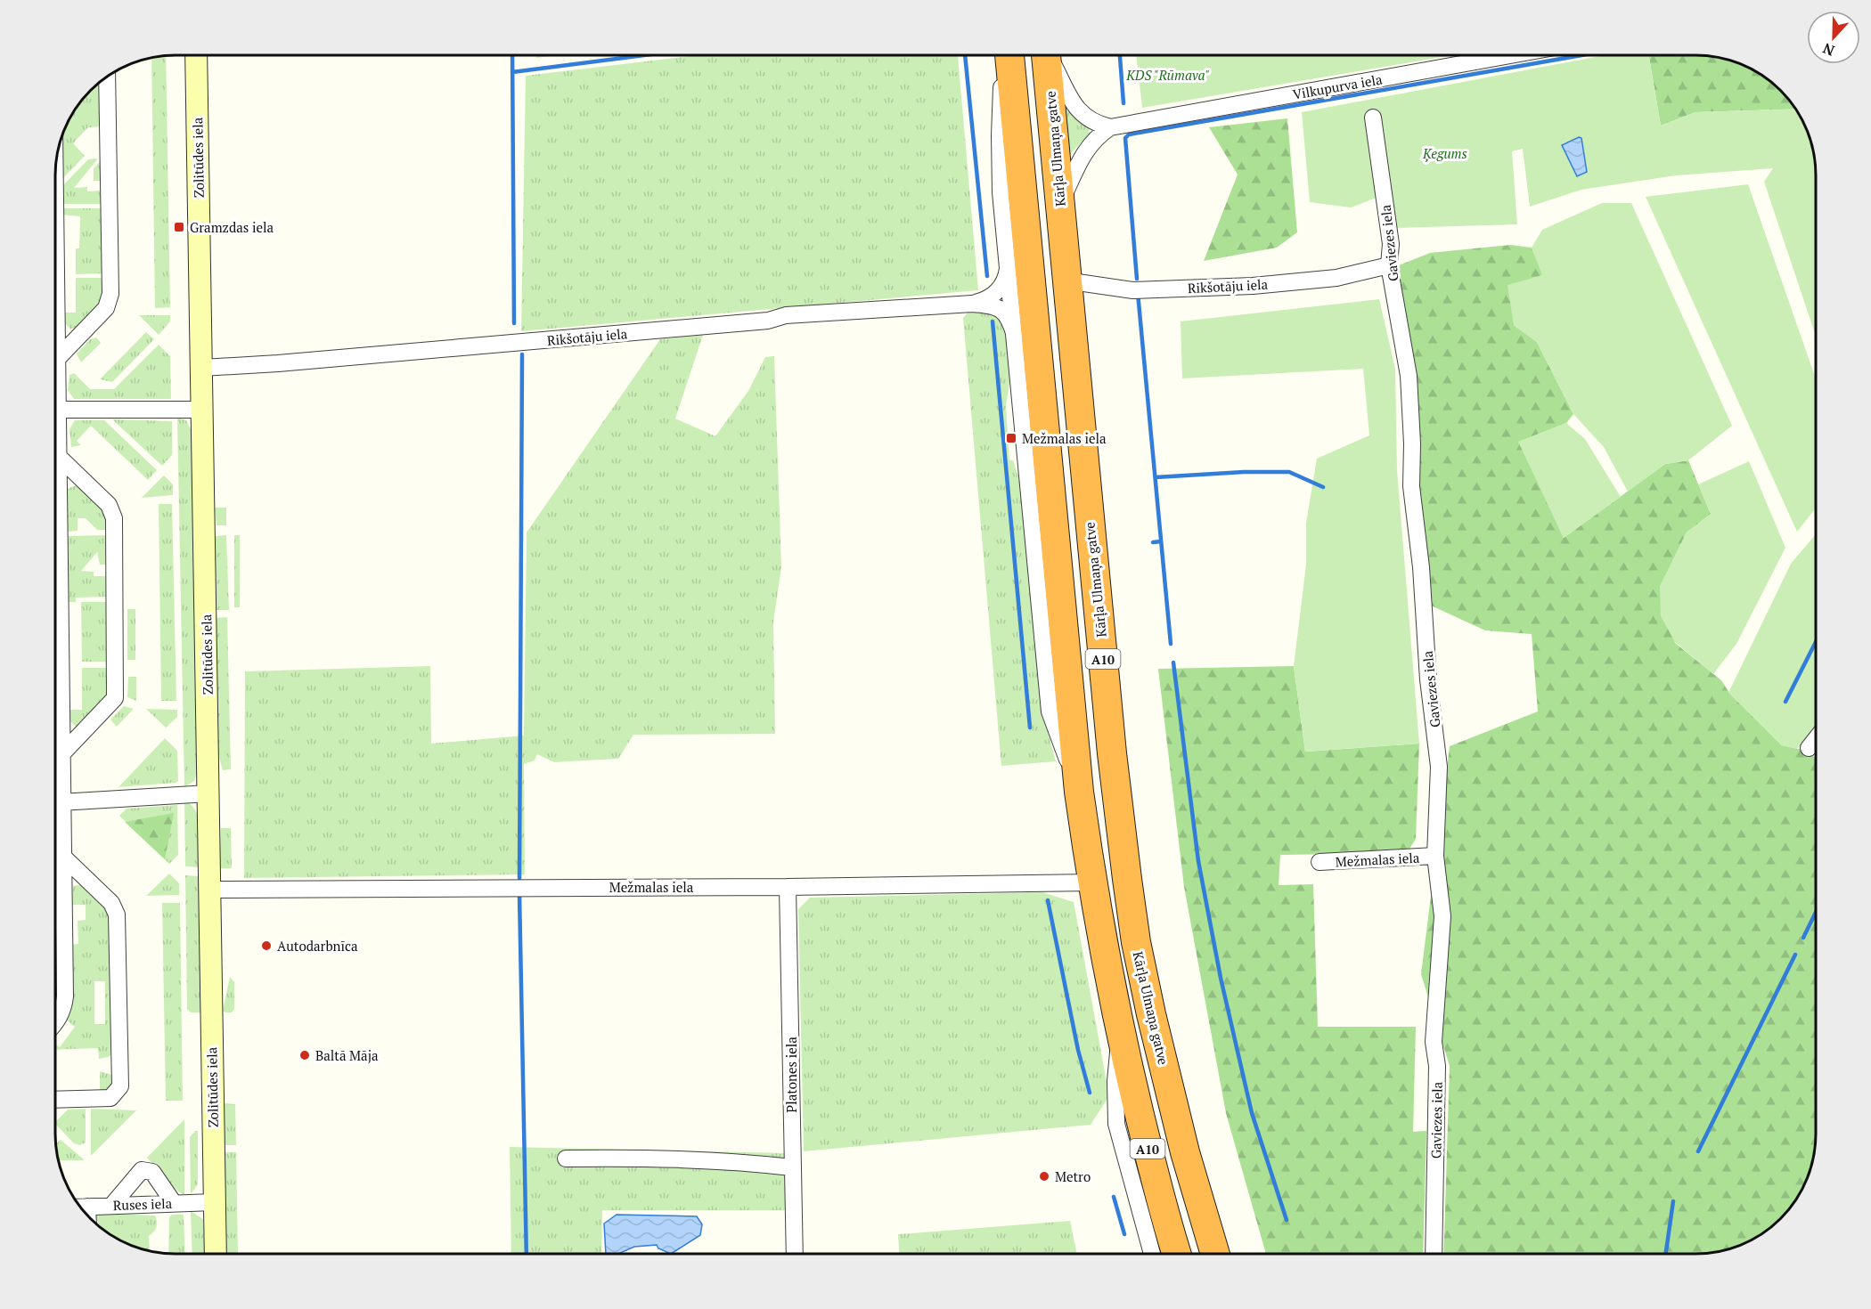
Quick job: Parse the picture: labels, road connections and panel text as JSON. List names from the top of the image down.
{
  "streets": {
    "highway": ["Kārļa Ulmaņa gatve", "A10"],
    "street": [
      "Vilkupurva iela",
      "Zolitūdes iela",
      "Gaviezes iela",
      "Rikšotāju iela",
      "Mežmalas iela",
      "Platones iela",
      "Ruses iela"
    ]
  },
  "crossings": [
    ["Kārļa Ulmaņa gatve", "Rikšotāju iela"],
    ["Zolitūdes iela", "Rikšotāju iela"],
    ["Zolitūdes iela", "Mežmalas iela"],
    ["Zolitūdes iela", "Ruses iela"],
    ["Gaviezes iela", "Rikšotāju iela"],
    ["Gaviezes iela", "Mežmalas iela"],
    ["A10", "Mežmalas iela"],
    ["Mežmalas iela", "Platones iela"]
  ],
  "parks": ["KDS \"Rūmava\"", "Ķegums"],
  "places": {
    "transit": ["Gramzdas iela", "Mežmalas iela"],
    "other": ["Autodarbnīca", "Baltā Māja", "Metro"]
  },
  "north": "bottom"
}
